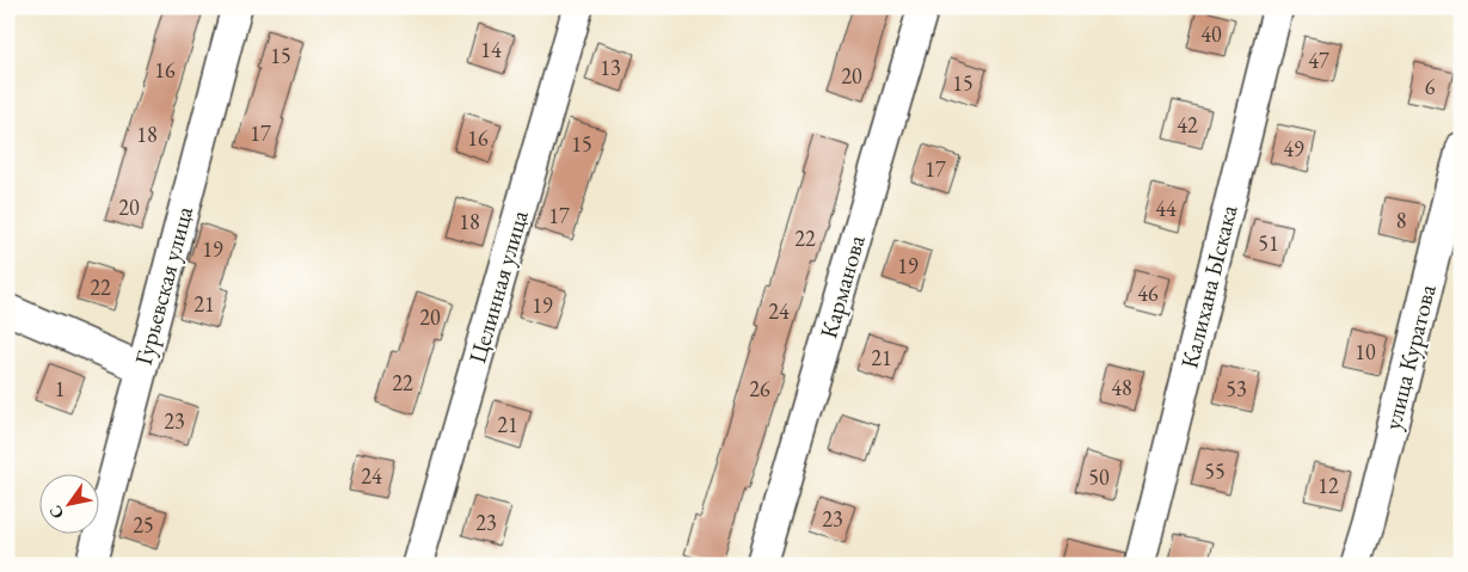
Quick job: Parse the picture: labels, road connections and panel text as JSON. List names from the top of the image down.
{
  "streets": {
    "street": [
      "Гурьевская улица",
      "Целинная улица",
      "Карманова",
      "Калихана Ыскака",
      "улица Куратова"
    ]
  },
  "house_numbers": [
    "40",
    "14",
    "15",
    "47",
    "13",
    "16",
    "20",
    "15",
    "6",
    "42",
    "17",
    "18",
    "16",
    "15",
    "49",
    "17",
    "20",
    "44",
    "17",
    "8",
    "18",
    "22",
    "51",
    "19",
    "19",
    "22",
    "46",
    "21",
    "19",
    "24",
    "20",
    "10",
    "21",
    "22",
    "48",
    "1",
    "26",
    "53",
    "23",
    "21",
    "55",
    "24",
    "50",
    "12",
    "23",
    "23",
    "25"
  ],
  "north": "bottom left"
}
